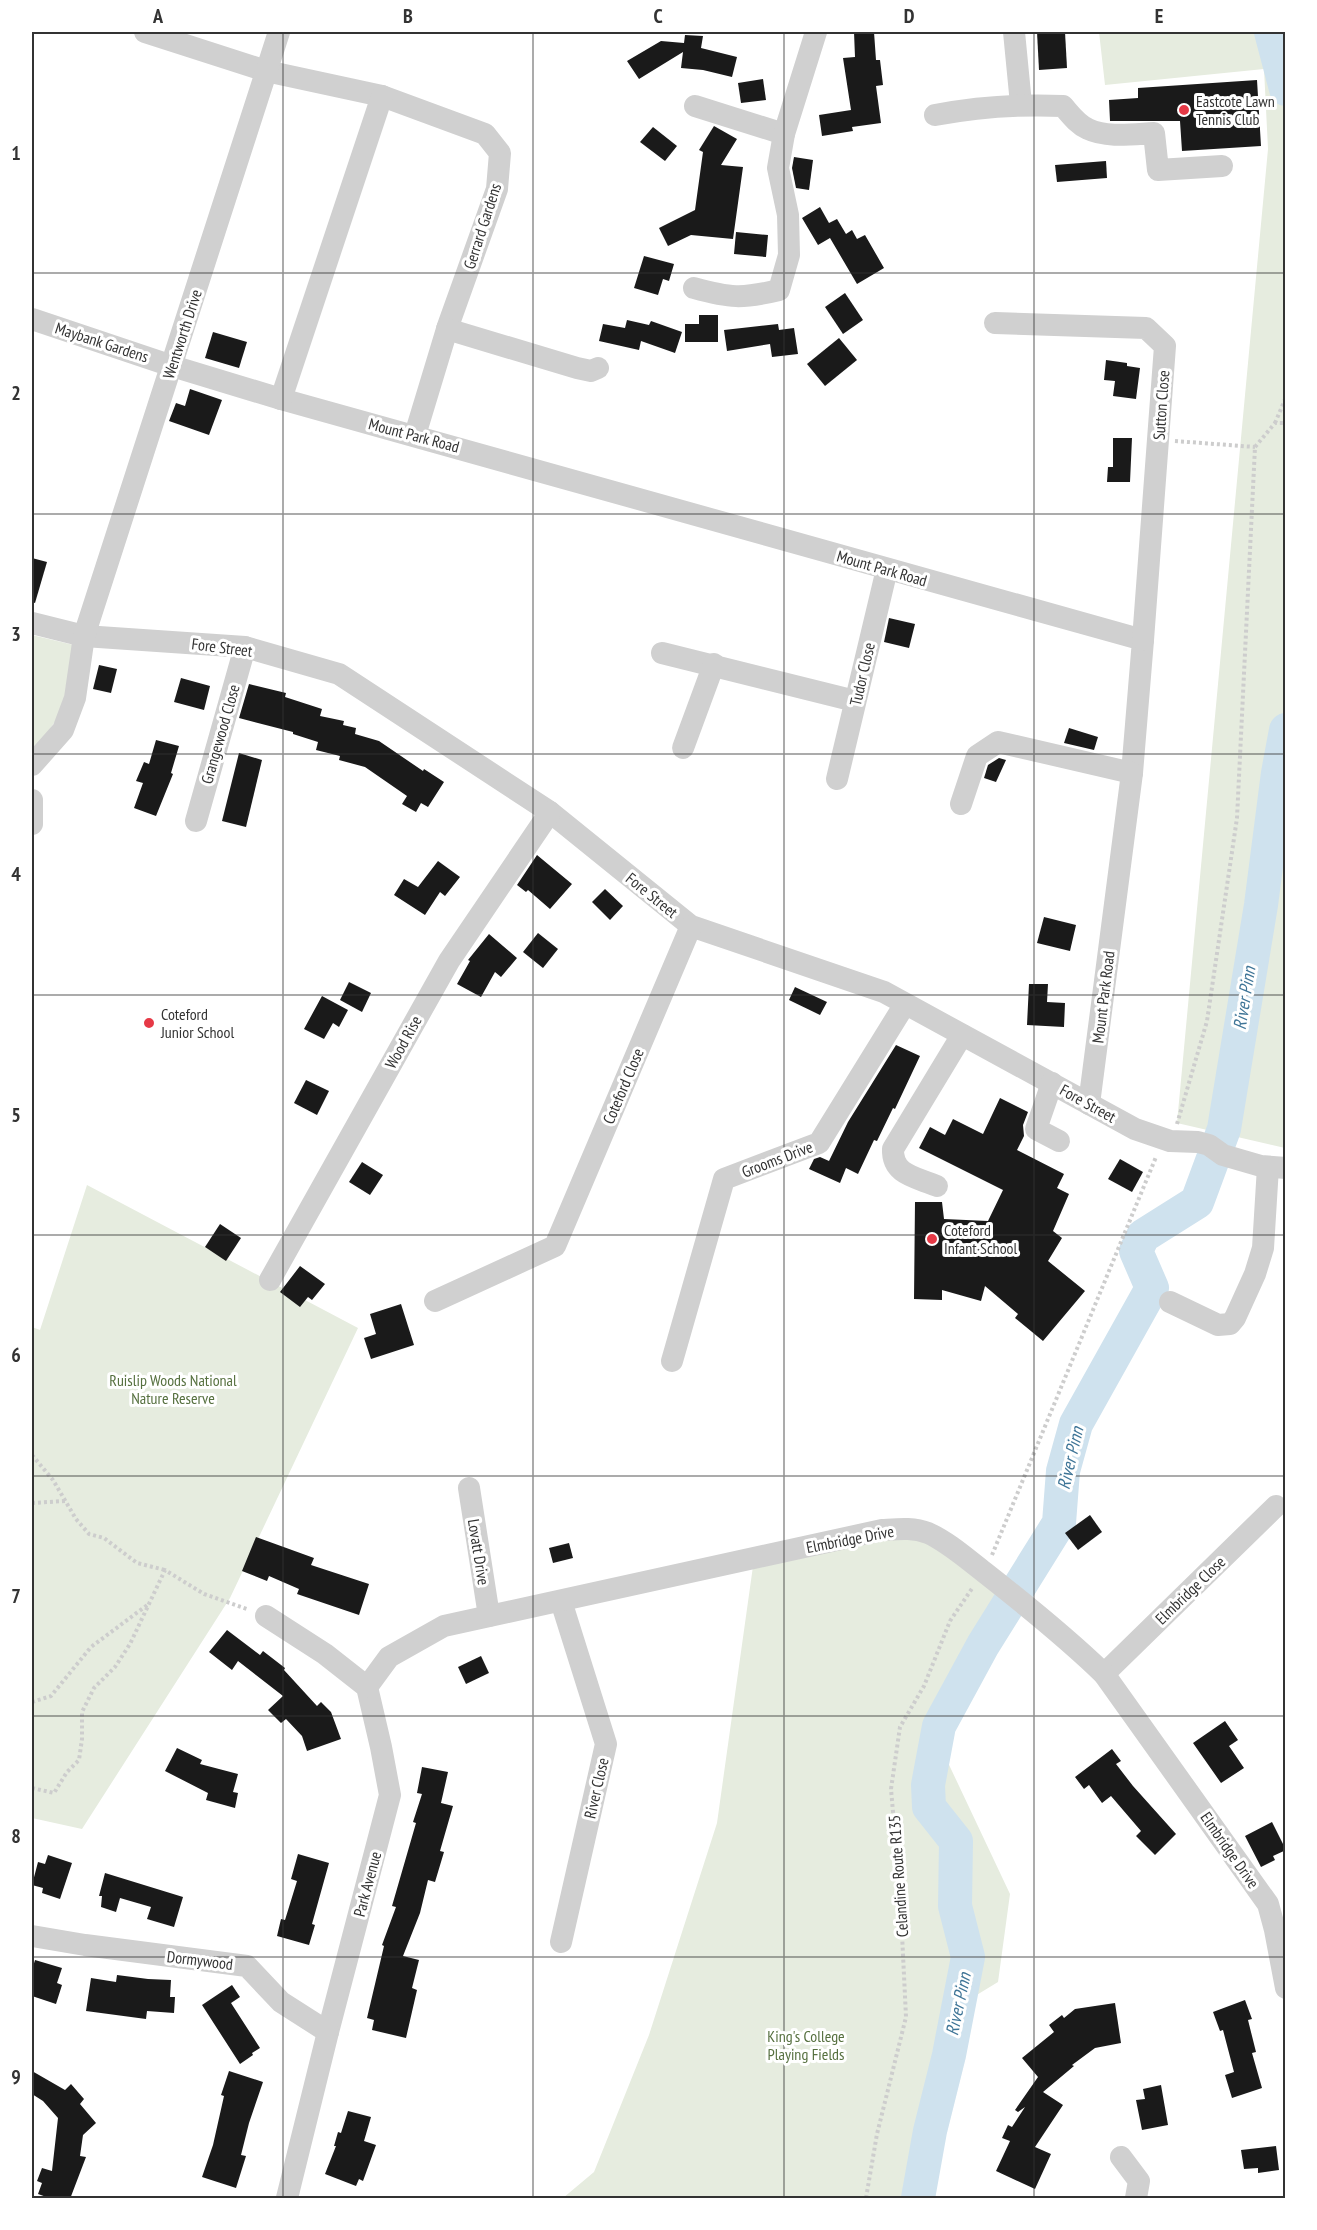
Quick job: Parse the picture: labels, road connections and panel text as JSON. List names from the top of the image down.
{
  "streets": {
    "street": [
      "Gerrard Gardens",
      "Wentworth Drive",
      "Maybank Gardens",
      "Sutton Close",
      "Mount Park Road",
      "Fore Street",
      "Tudor Close",
      "Grangewood Close",
      "Wood Rise",
      "Coteford Close",
      "Grooms Drive",
      "Elmbridge Drive",
      "Lovatt Drive",
      "Elmbridge Close",
      "River Close",
      "Park Avenue",
      "Dormywood"
    ],
    "path": ["Celandine Route R135"]
  },
  "crossings": [
    ["Gerrard Gardens", "Wentworth Drive"],
    ["Gerrard Gardens", "Mount Park Road"],
    ["Wentworth Drive", "Maybank Gardens"],
    ["Wentworth Drive", "Mount Park Road"],
    ["Wentworth Drive", "Fore Street"],
    ["Maybank Gardens", "Mount Park Road"],
    ["Sutton Close", "Mount Park Road"],
    ["Mount Park Road", "Fore Street"],
    ["Mount Park Road", "Tudor Close"],
    ["Fore Street", "Grangewood Close"],
    ["Fore Street", "Wood Rise"],
    ["Fore Street", "Coteford Close"],
    ["Fore Street", "Grooms Drive"],
    ["Fore Street", "Celandine Route R135"],
    ["Elmbridge Drive", "Lovatt Drive"],
    ["Elmbridge Drive", "Elmbridge Close"],
    ["Elmbridge Drive", "River Close"],
    ["Elmbridge Drive", "Celandine Route R135"],
    ["Elmbridge Drive", "Park Avenue"],
    ["Park Avenue", "Dormywood"]
  ],
  "water": ["River Pinn"],
  "parks": ["Ruislip Woods National Nature Reserve", "King's College Playing Fields"],
  "places": ["Eastcote Lawn Tennis Club", "Coteford Junior School", "Coteford Infant School"],
  "grid": {
    "columns": [
      "A",
      "B",
      "C",
      "D",
      "E"
    ],
    "rows": [
      "1",
      "2",
      "3",
      "4",
      "5",
      "6",
      "7",
      "8",
      "9"
    ]
  }
}
